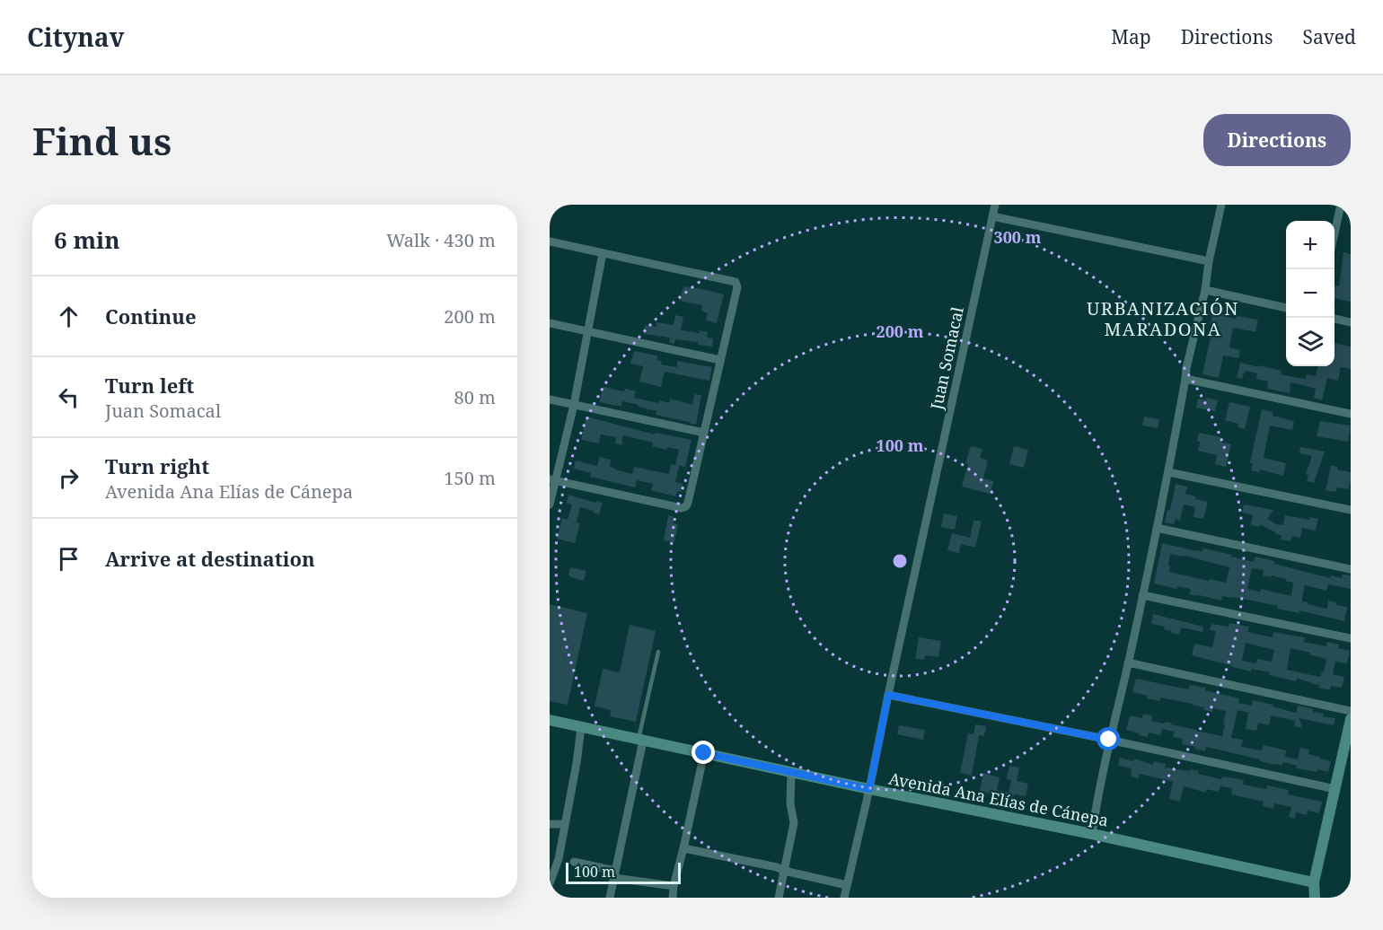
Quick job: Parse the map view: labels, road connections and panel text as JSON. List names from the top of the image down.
{
  "streets": {
    "main road": ["Avenida Ana Elías de Cánepa"],
    "street": ["Juan Somacal"]
  },
  "crossings": [
    ["Juan Somacal", "Avenida Ana Elías de Cánepa"]
  ],
  "districts": ["URBANIZACIÓN MARADONA"],
  "scale_bar": "100 m",
  "page": {
    "header": "Citynav",
    "nav": ["Map", "Directions", "Saved"],
    "buttons": "Directions",
    "title": "Find us",
    "heading": ["6 min", "Walk · 430 m"],
    "map_buttons": ["+", "−"],
    "list": [
      ["Continue", "200 m"],
      ["Turn left", "Juan Somacal", "80 m"],
      ["Turn right", "Avenida Ana Elías de Cánepa", "150 m"],
      "Arrive at destination"
    ],
    "scale": "100 m"
  },
  "rings": ["300 m", "200 m", "100 m"]
}
